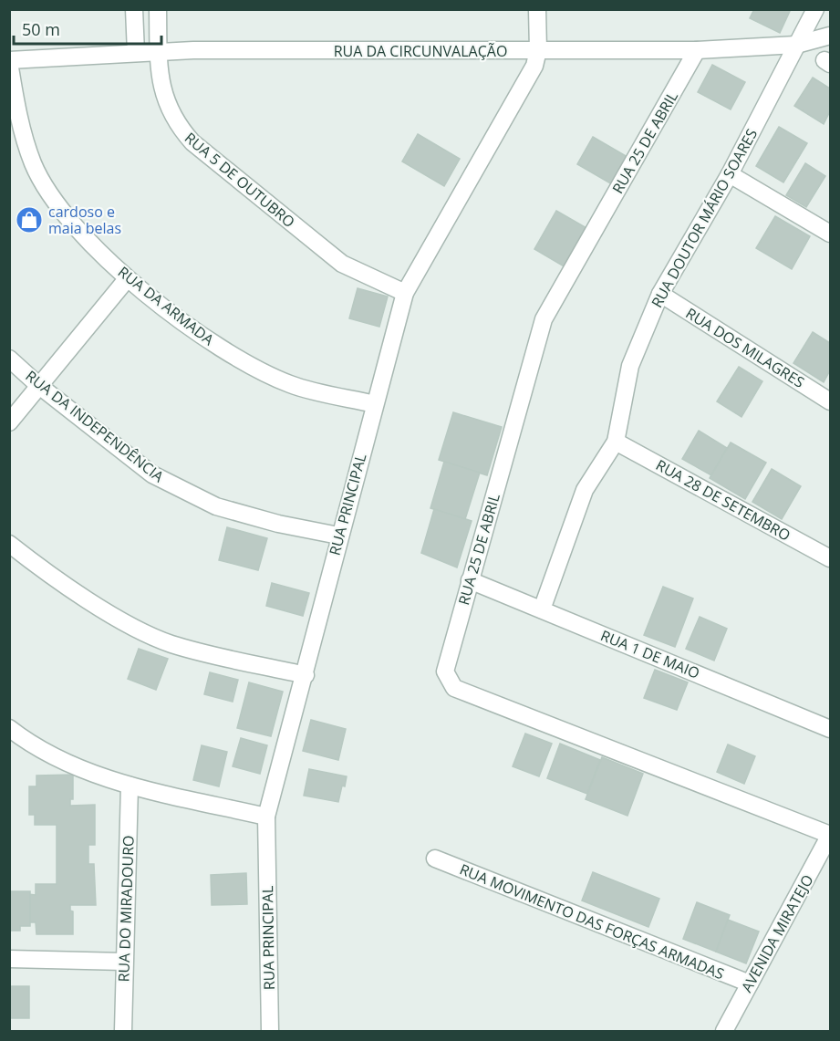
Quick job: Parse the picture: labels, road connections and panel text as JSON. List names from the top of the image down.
{
  "streets": {
    "street": [
      "RUA DA CIRCUNVALAÇÃO",
      "RUA 25 DE ABRIL",
      "RUA 5 DE OUTUBRO",
      "RUA DOUTOR MÁRIO SOARES",
      "RUA DA ARMADA",
      "RUA DOS MILAGRES",
      "RUA DA INDEPENDÊNCIA",
      "RUA 28 DE SETEMBRO",
      "RUA PRINCIPAL",
      "RUA 1 DE MAIO",
      "RUA DO MIRADOURO",
      "RUA MOVIMENTO DAS FORÇAS ARMADAS",
      "AVENIDA MIRATEJO"
    ]
  },
  "crossings": [
    ["RUA DA CIRCUNVALAÇÃO", "RUA 25 DE ABRIL"],
    ["RUA DA CIRCUNVALAÇÃO", "RUA 5 DE OUTUBRO"],
    ["RUA DA CIRCUNVALAÇÃO", "RUA DOUTOR MÁRIO SOARES"],
    ["RUA DA CIRCUNVALAÇÃO", "RUA DA ARMADA"],
    ["RUA DA CIRCUNVALAÇÃO", "RUA PRINCIPAL"],
    ["RUA 25 DE ABRIL", "RUA 1 DE MAIO"],
    ["RUA 25 DE ABRIL", "AVENIDA MIRATEJO"],
    ["RUA 5 DE OUTUBRO", "RUA PRINCIPAL"],
    ["RUA DOUTOR MÁRIO SOARES", "RUA DOS MILAGRES"],
    ["RUA DOUTOR MÁRIO SOARES", "RUA 28 DE SETEMBRO"],
    ["RUA DOUTOR MÁRIO SOARES", "RUA 1 DE MAIO"],
    ["RUA DA ARMADA", "RUA PRINCIPAL"],
    ["RUA DA INDEPENDÊNCIA", "RUA PRINCIPAL"],
    ["RUA MOVIMENTO DAS FORÇAS ARMADAS", "AVENIDA MIRATEJO"]
  ],
  "places": {
    "shop": ["cardoso e maia belas"]
  },
  "scale_bar": "50 m"
}
